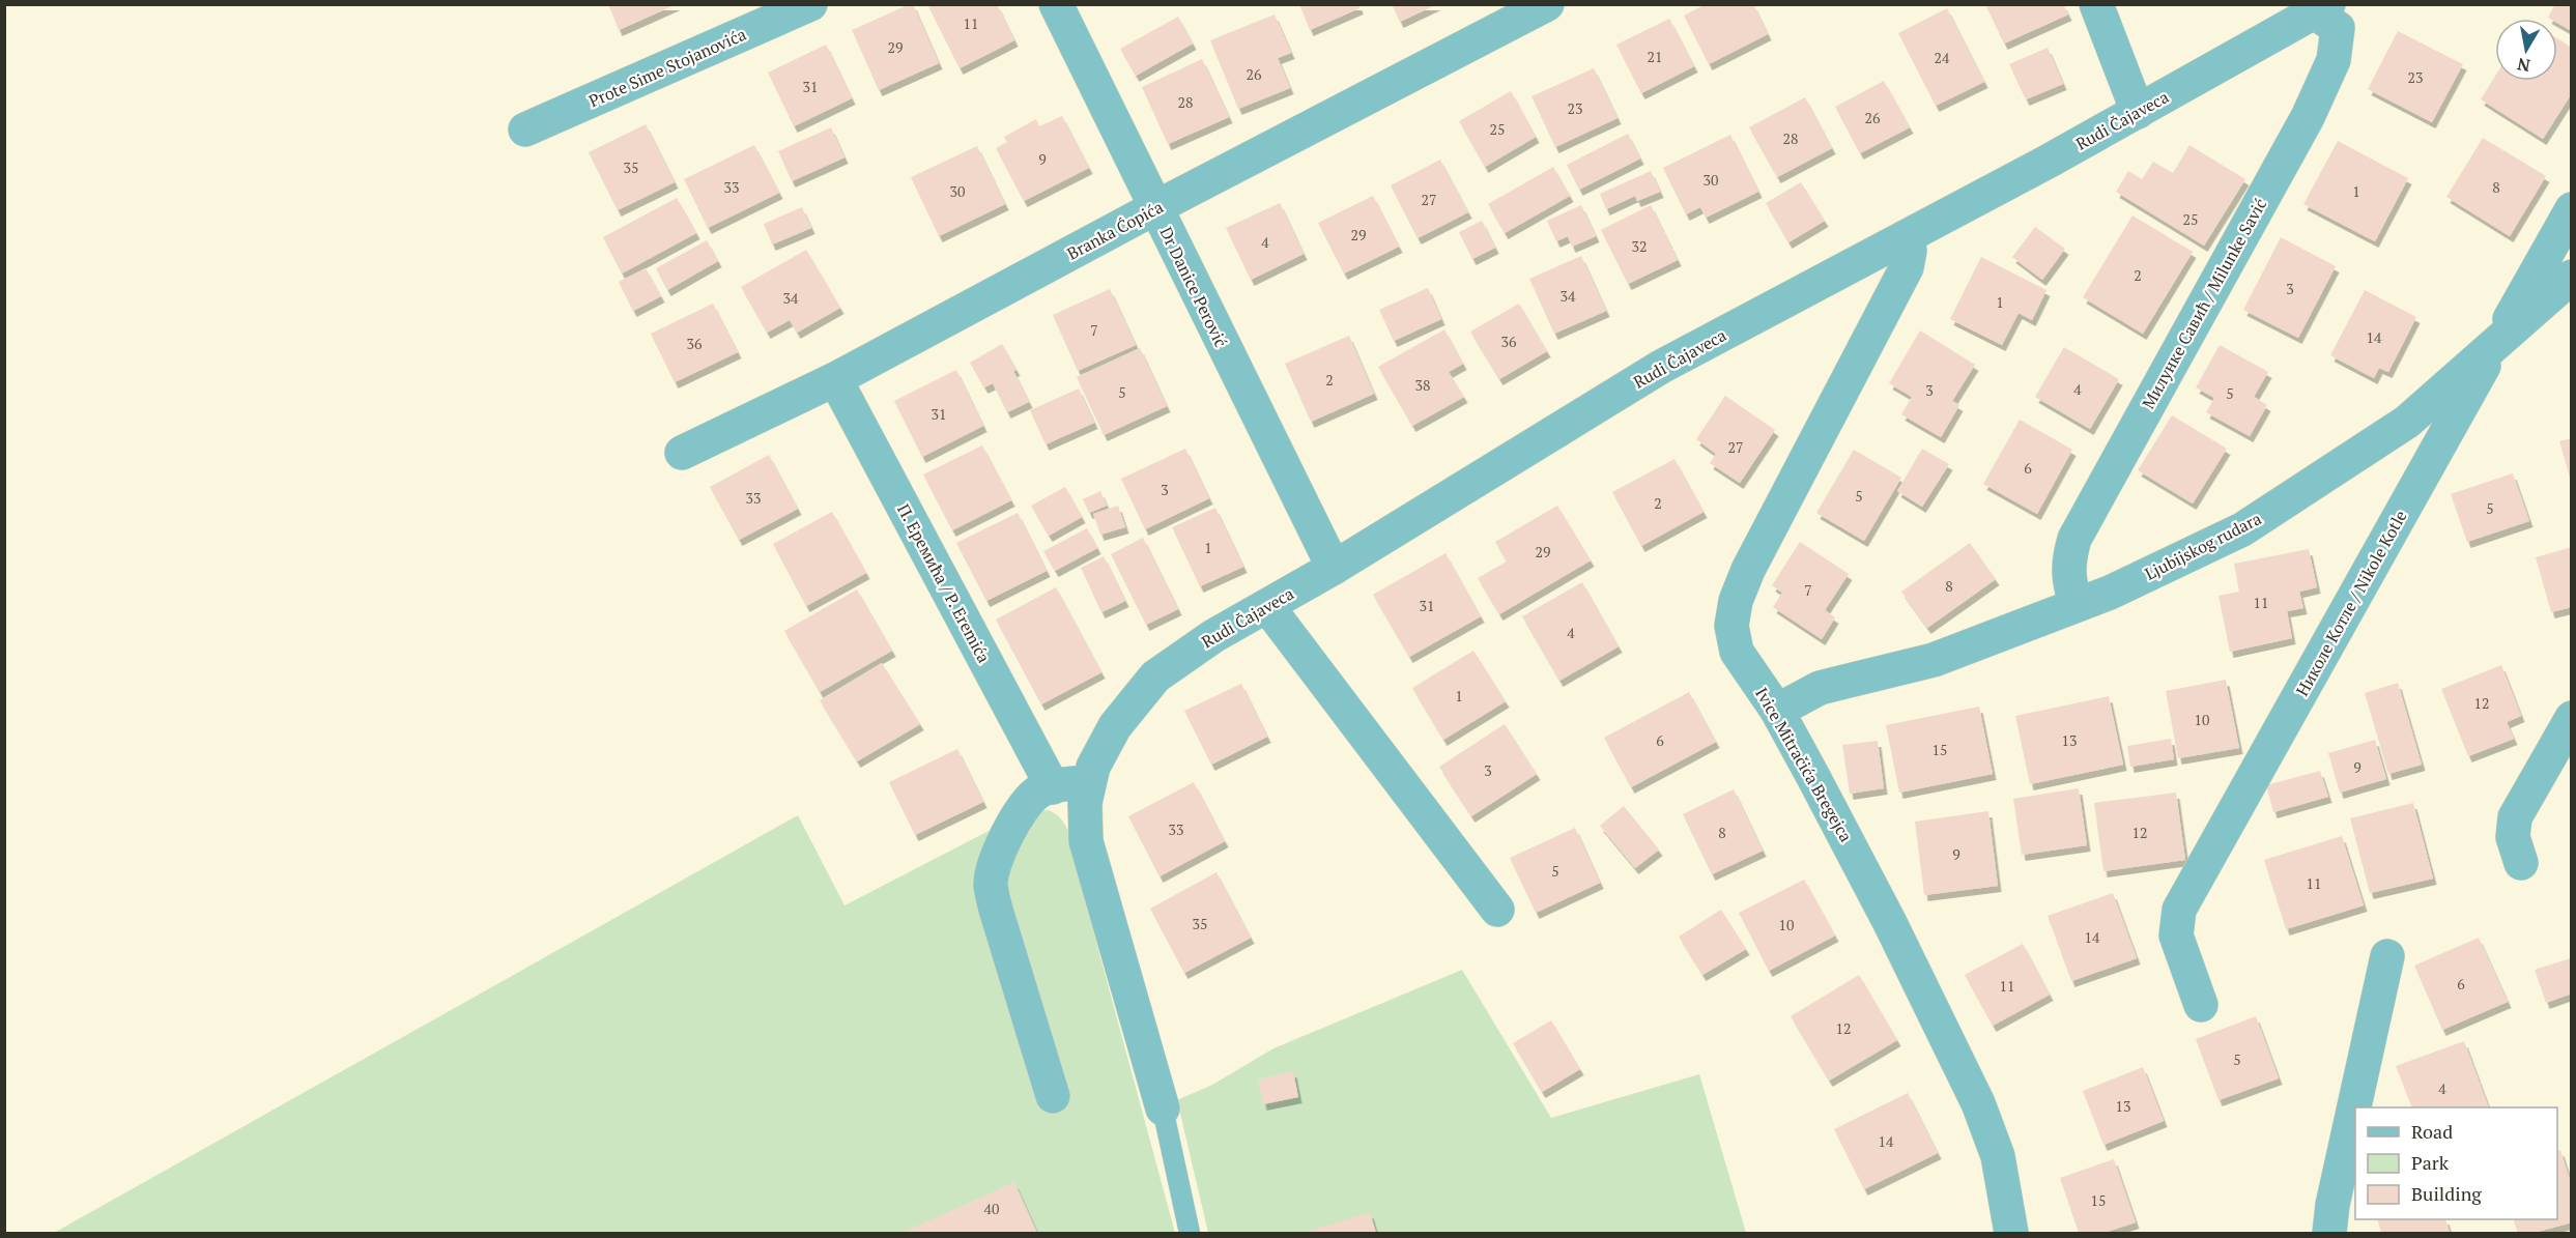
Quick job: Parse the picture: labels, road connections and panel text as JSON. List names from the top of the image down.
{
  "streets": {
    "street": [
      "Prote Sime Stojanovića",
      "Rudi Čajaveca",
      "Branka Ćopića",
      "Dr Danice Perović",
      "Милунке Савић / Milunke Savić",
      "Ljubijskog rudara",
      "П. Еремића / P. Eremića",
      "Николе Котле / Nikole Kotle",
      "Ivice Mitračića Bregejca"
    ]
  },
  "crossings": [
    ["Rudi Čajaveca", "Dr Danice Perović"],
    ["Rudi Čajaveca", "Милунке Савић / Milunke Savić"],
    ["Rudi Čajaveca", "Ivice Mitračića Bregejca"],
    ["Branka Ćopića", "Dr Danice Perović"],
    ["Branka Ćopića", "П. Еремића / P. Eremića"],
    ["Милунке Савић / Milunke Savić", "Ljubijskog rudara"],
    ["Ljubijskog rudara", "Николе Котле / Nikole Kotle"],
    ["Ljubijskog rudara", "Ivice Mitračića Bregejca"]
  ],
  "house_numbers": [
    "11",
    "29",
    "21",
    "24",
    "26",
    "23",
    "31",
    "28",
    "23",
    "26",
    "25",
    "28",
    "9",
    "35",
    "30",
    "33",
    "8",
    "30",
    "1",
    "27",
    "25",
    "29",
    "4",
    "32",
    "2",
    "3",
    "34",
    "34",
    "1",
    "7",
    "14",
    "36",
    "36",
    "2",
    "38",
    "4",
    "3",
    "5",
    "5",
    "31",
    "27",
    "6",
    "3",
    "5",
    "33",
    "2",
    "5",
    "1",
    "29",
    "8",
    "7",
    "11",
    "31",
    "4",
    "1",
    "12",
    "10",
    "6",
    "13",
    "15",
    "9",
    "3",
    "33",
    "8",
    "12",
    "9",
    "5",
    "11",
    "35",
    "10",
    "14",
    "6",
    "11",
    "12",
    "5",
    "4",
    "13",
    "14",
    "15",
    "40"
  ],
  "legend": ["Road", "Park", "Building"],
  "north": "bottom"
}
